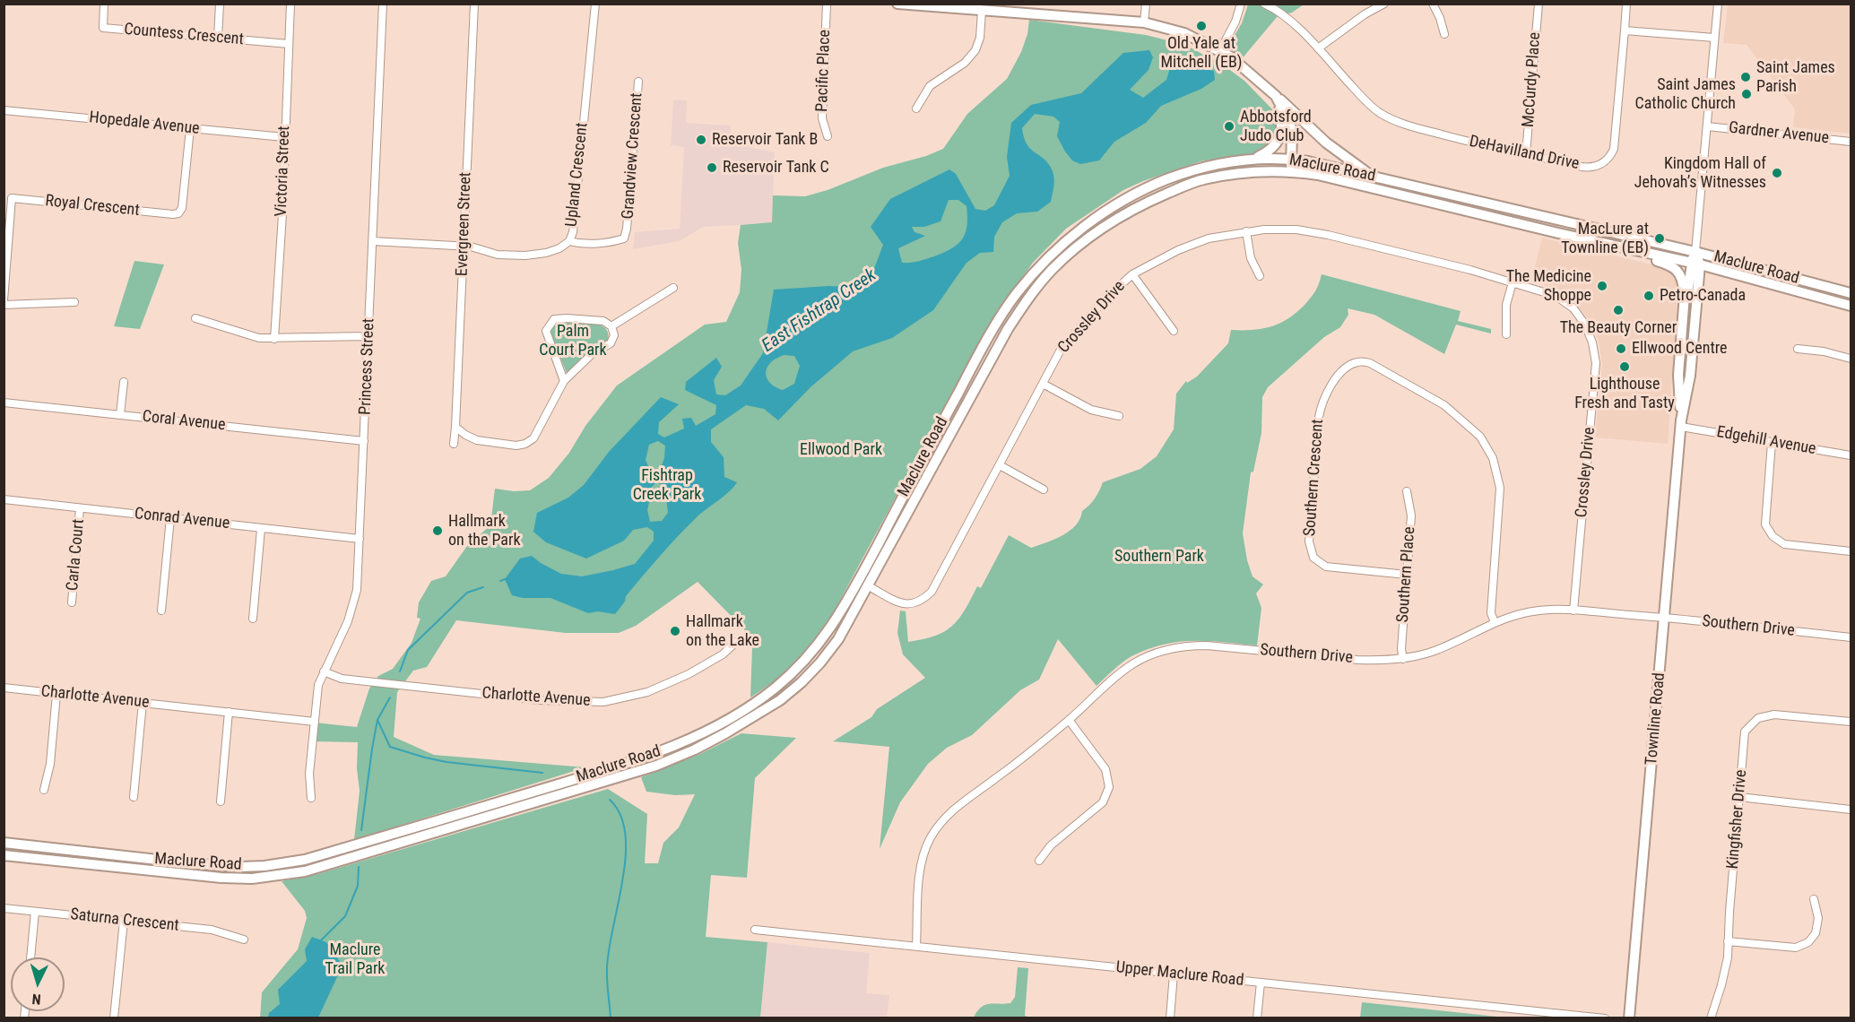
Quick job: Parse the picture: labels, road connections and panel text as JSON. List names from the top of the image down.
{
  "streets": {
    "main road": ["Maclure Road", "Townline Road"],
    "street": [
      "Countess Crescent",
      "Pacific Place",
      "McCurdy Place",
      "Hopedale Avenue",
      "Gardner Avenue",
      "DeHavilland Drive",
      "Grandview Crescent",
      "Victoria Street",
      "Upland Crescent",
      "Royal Crescent",
      "Evergreen Street",
      "Crossley Drive",
      "Princess Street",
      "Coral Avenue",
      "Edgehill Avenue",
      "Southern Crescent",
      "Conrad Avenue",
      "Carla Court",
      "Southern Place",
      "Southern Drive",
      "Charlotte Avenue",
      "Kingfisher Drive",
      "Saturna Crescent",
      "Upper Maclure Road"
    ]
  },
  "crossings": [
    ["Countess Crescent", "Victoria Street"],
    ["McCurdy Place", "DeHavilland Drive"],
    ["Hopedale Avenue", "Victoria Street"],
    ["Hopedale Avenue", "Royal Crescent"],
    ["Gardner Avenue", "Townline Road"],
    ["Grandview Crescent", "Upland Crescent"],
    ["Maclure Road", "Crossley Drive"],
    ["Maclure Road", "Townline Road"],
    ["Upland Crescent", "Evergreen Street"],
    ["Upland Crescent", "Princess Street"],
    ["Crossley Drive", "Southern Drive"],
    ["Princess Street", "Coral Avenue"],
    ["Princess Street", "Conrad Avenue"],
    ["Princess Street", "Charlotte Avenue"],
    ["Edgehill Avenue", "Townline Road"],
    ["Southern Crescent", "Southern Place"],
    ["Southern Crescent", "Southern Drive"],
    ["Conrad Avenue", "Carla Court"],
    ["Southern Place", "Southern Drive"],
    ["Southern Drive", "Townline Road"],
    ["Southern Drive", "Upper Maclure Road"]
  ],
  "water": ["East Fishtrap Creek"],
  "parks": [
    "Palm Court Park",
    "Ellwood Park",
    "Fishtrap Creek Park",
    "Southern Park",
    "Maclure Trail Park"
  ],
  "places": [
    "Old Yale at Mitchell (EB)",
    "Saint James Parish",
    "Saint James Catholic Church",
    "Abbotsford Judo Club",
    "Reservoir Tank B",
    "Reservoir Tank C",
    "Kingdom Hall of Jehovah’s Witnesses",
    "MacLure at Townline (EB)",
    "The Medicine Shoppe",
    "Petro-Canada",
    "The Beauty Corner",
    "Ellwood Centre",
    "Lighthouse Fresh and Tasty",
    "Hallmark on the Park",
    "Hallmark on the Lake"
  ],
  "north": "bottom"
}
